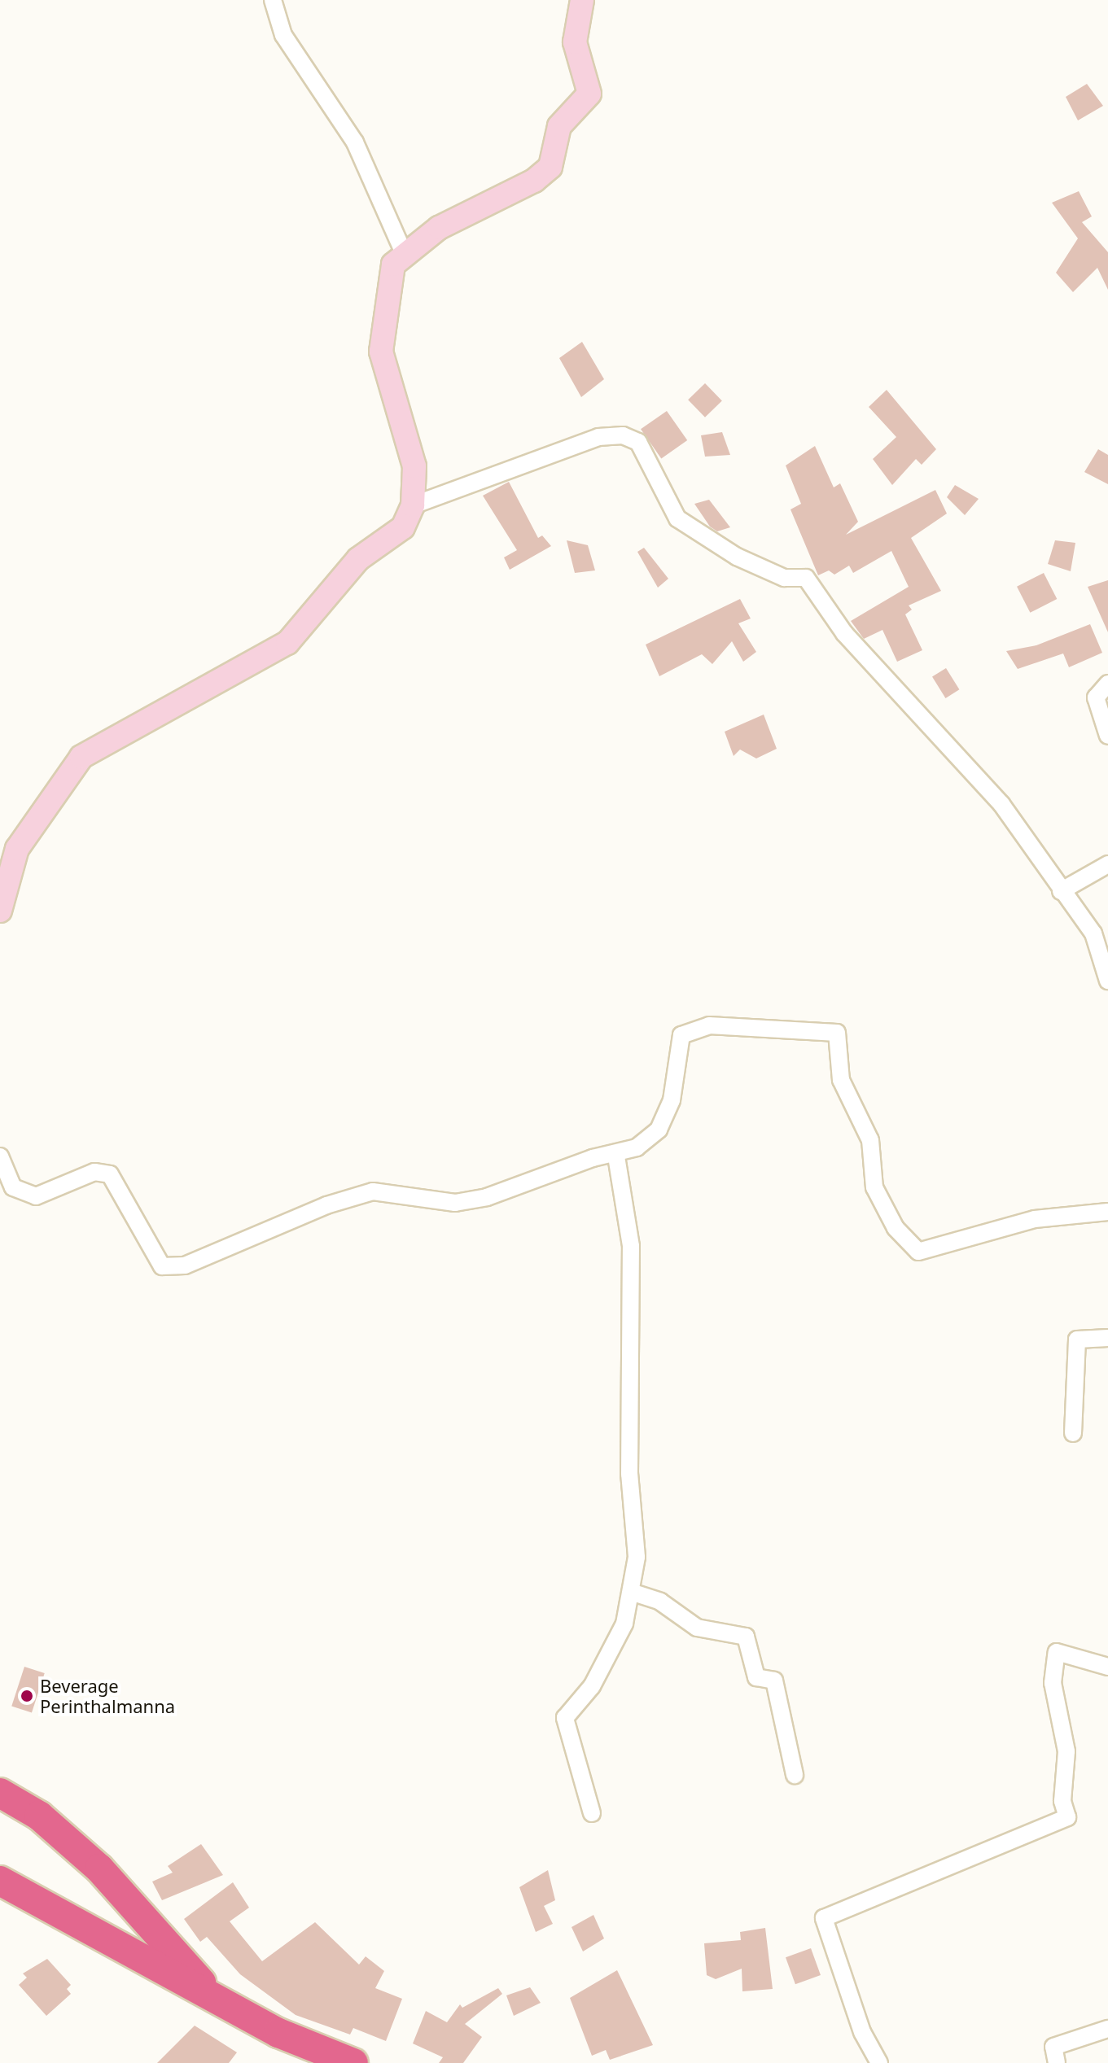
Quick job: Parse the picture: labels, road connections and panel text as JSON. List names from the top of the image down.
{
  "places": ["Beverage Perinthalmanna"]
}
